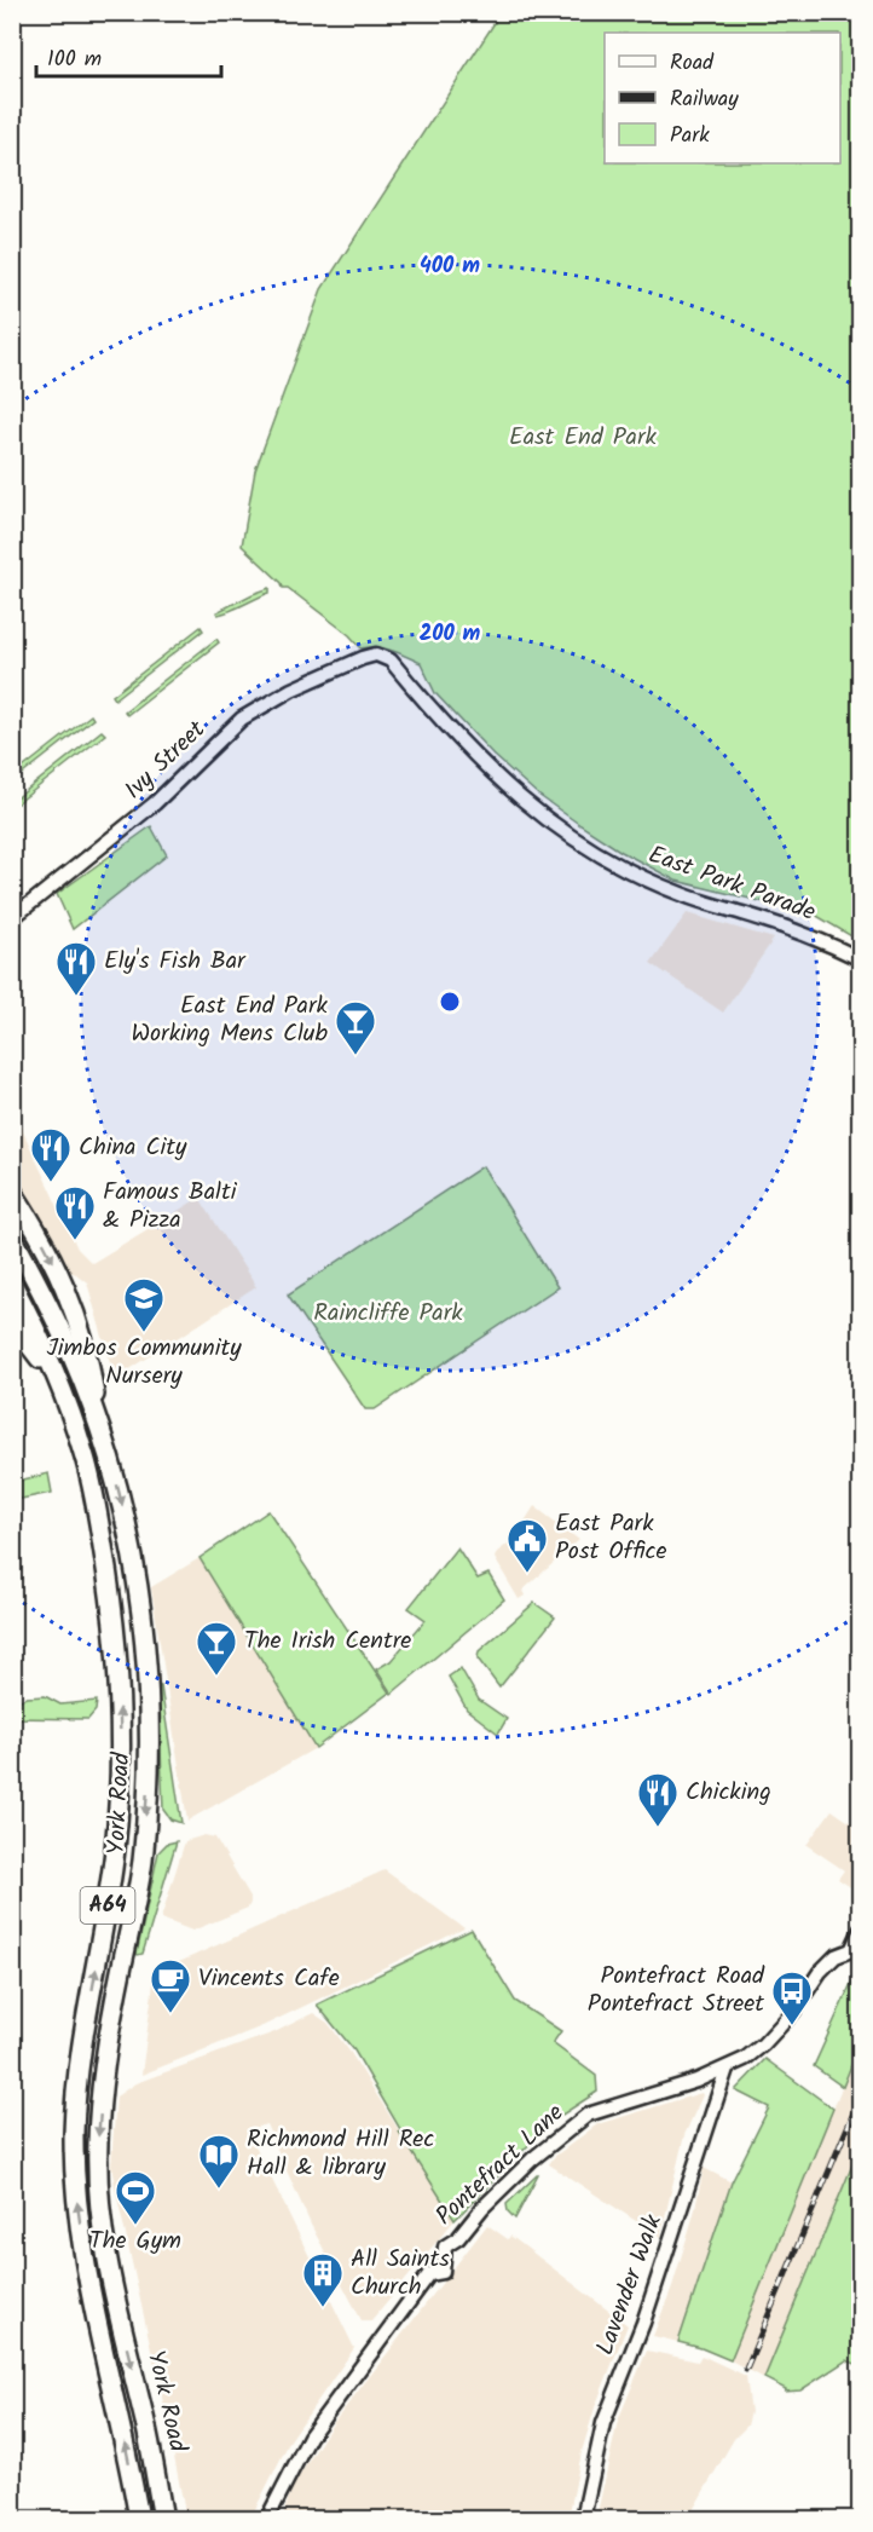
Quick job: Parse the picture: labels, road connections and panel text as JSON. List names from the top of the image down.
{
  "streets": {
    "highway": ["York Road", "A64"],
    "street": [
      "Ivy Street",
      "East Park Parade",
      "Pontefract Lane",
      "Lavender Walk"
    ]
  },
  "crossings": [
    ["Ivy Street", "East Park Parade"],
    ["Pontefract Lane", "Lavender Walk"]
  ],
  "parks": ["East End Park", "Raincliffe Park"],
  "places": {
    "restaurant": [
      "Ely's Fish Bar",
      "China City",
      "Famous Balti & Pizza",
      "Chicking"
    ],
    "bar": ["East End Park Working Mens Club", "The Irish Centre"],
    "school or university": ["Jimbos Community Nursery"],
    "public building": ["East Park Post Office"],
    "cafe": ["Vincents Cafe"],
    "bus stop": ["Pontefract Road Pontefract Street"],
    "library": ["Richmond Hill Rec Hall & library"],
    "sports": ["The Gym"],
    "building": ["All Saints Church"]
  },
  "legend": ["Road", "Railway", "Park"],
  "scale_bar": "100 m",
  "rings": ["400 m", "200 m"]
}
